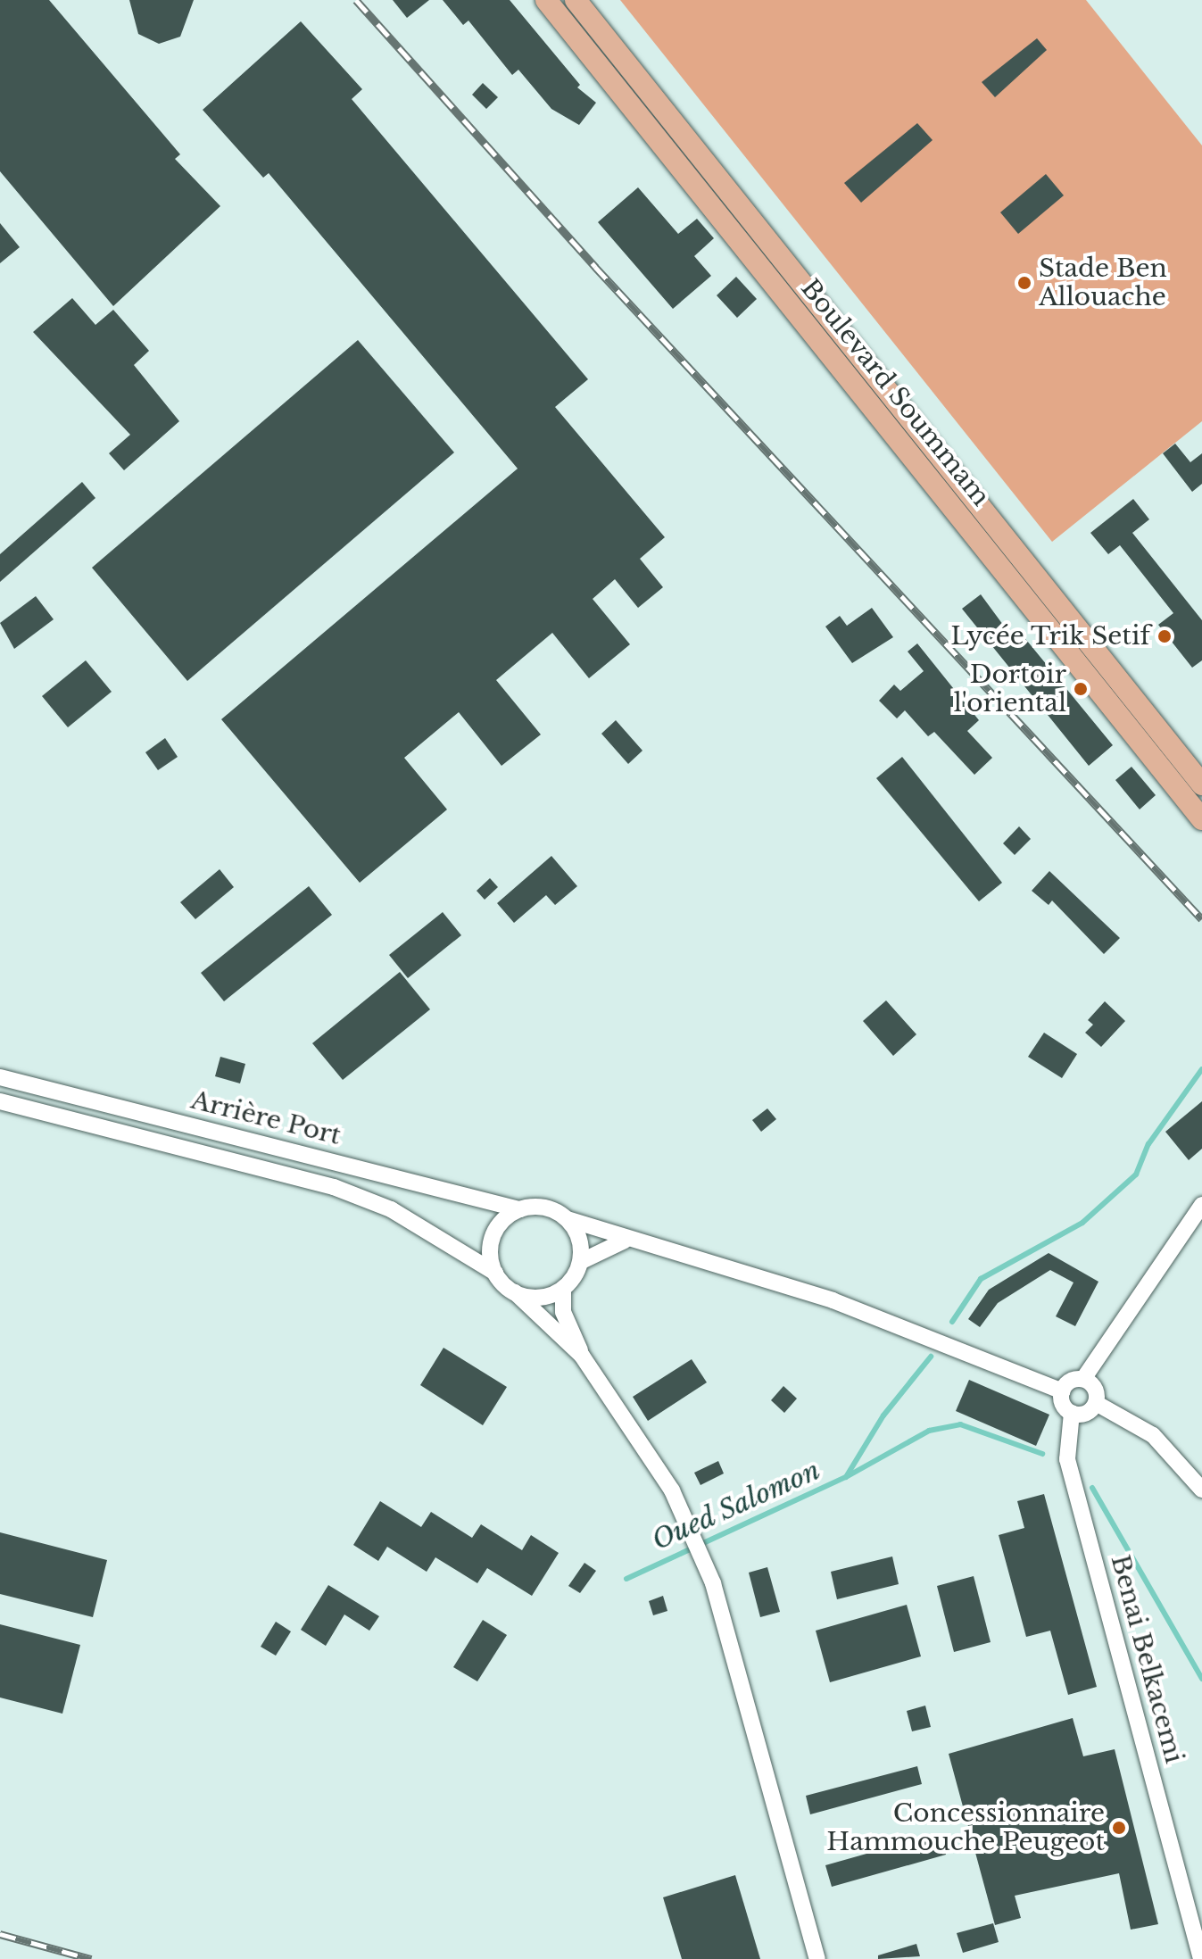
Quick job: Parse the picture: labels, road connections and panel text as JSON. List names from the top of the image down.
{
  "streets": {
    "main road": ["Boulevard Soummam"],
    "street": ["Arrière Port", "Benai Belkacemi"]
  },
  "water": ["Oued Salomon"],
  "places": [
    "Stade Ben Allouache",
    "Lycée Trik Setif",
    "Dortoir l'oriental",
    "Concessionnaire Hammouche Peugeot"
  ]
}
